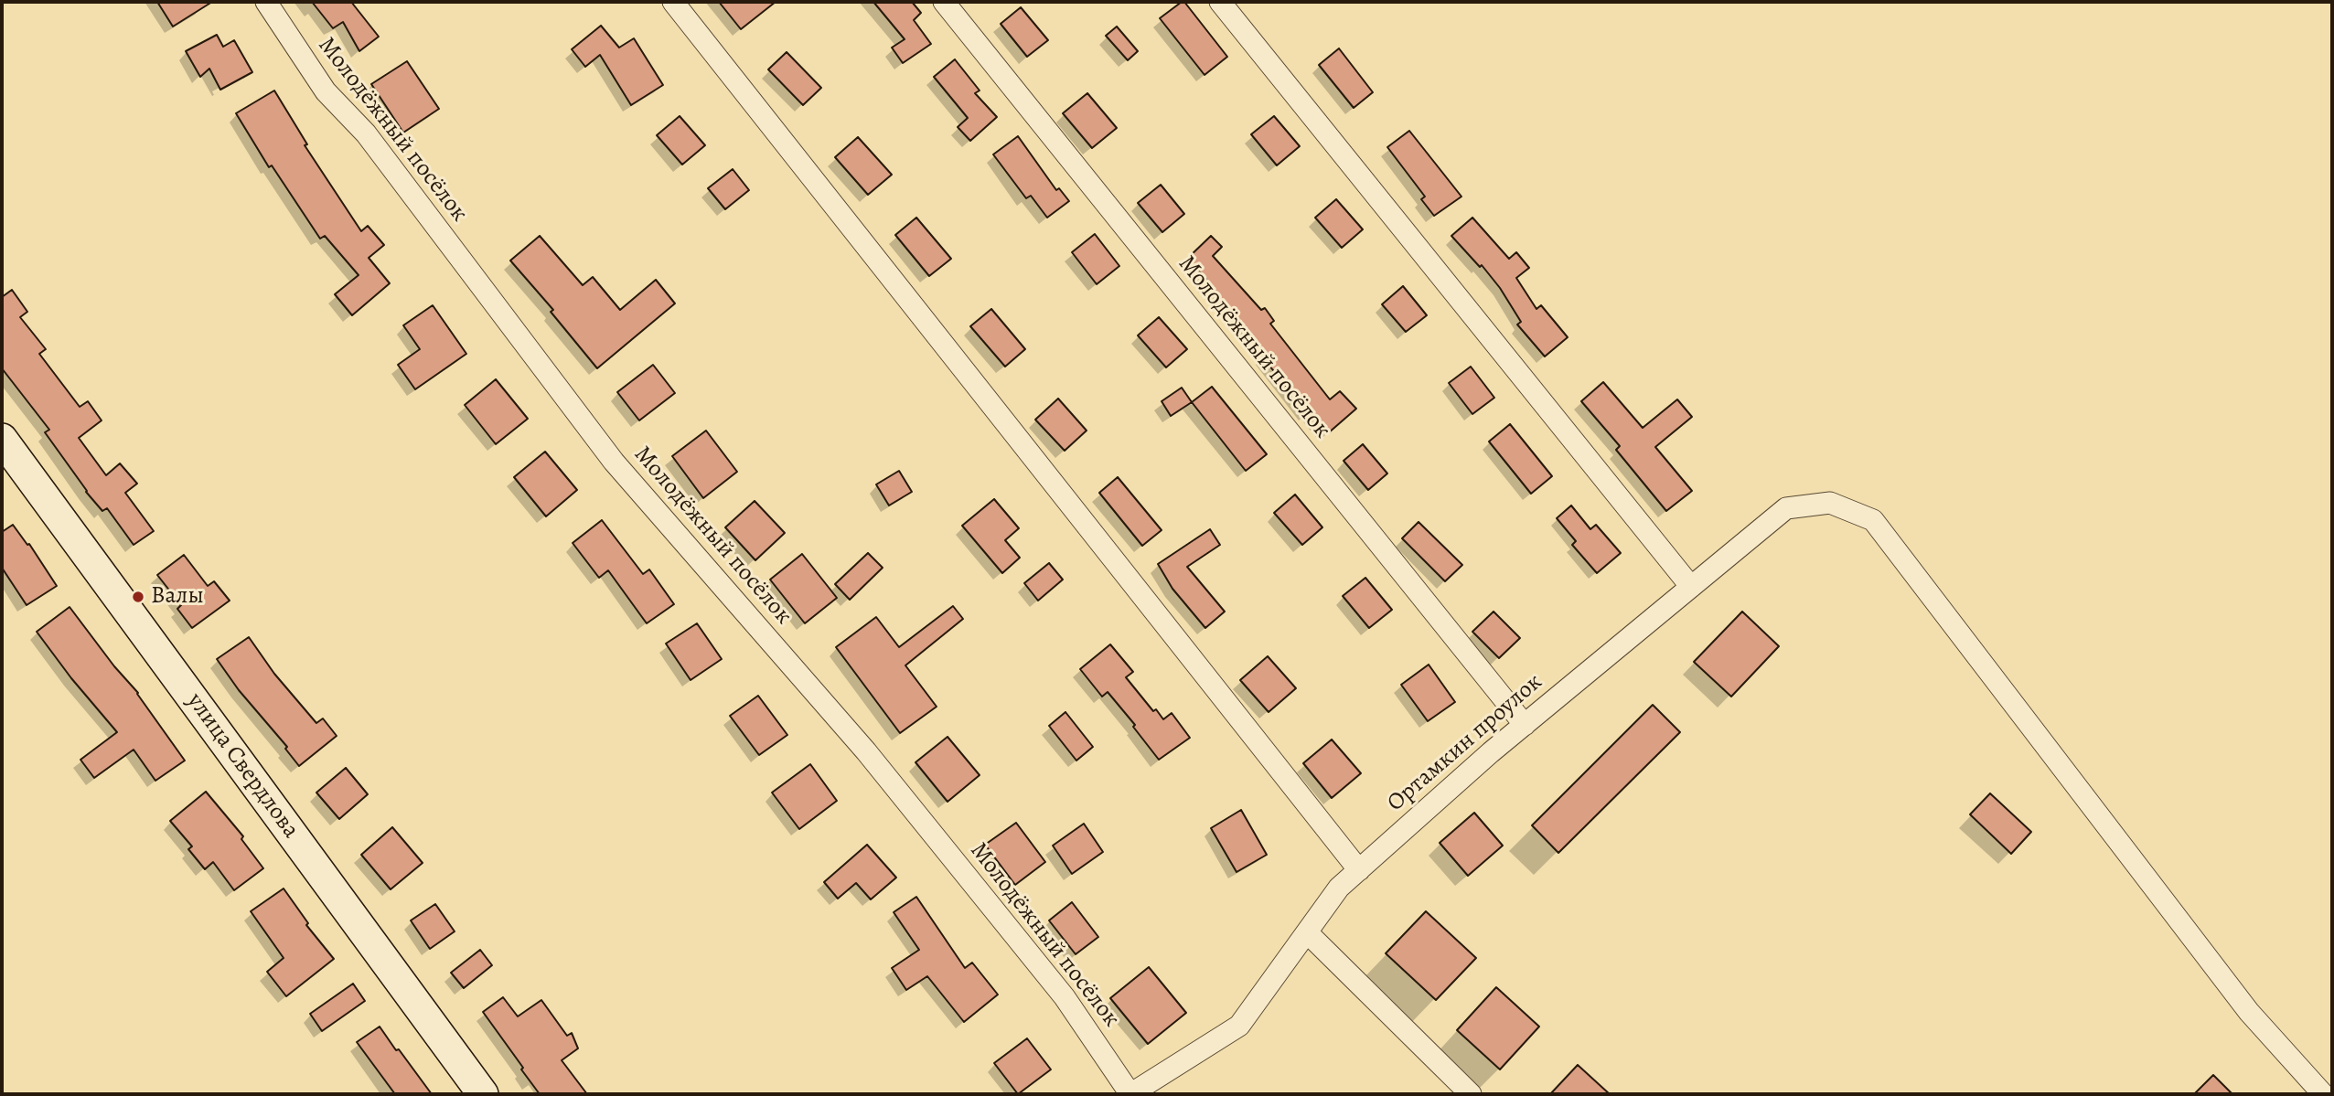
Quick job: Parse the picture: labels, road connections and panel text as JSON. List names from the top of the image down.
{
  "streets": {
    "street": ["Молодёжный посёлок", "Ортамкин проулок", "улица Свердлова"]
  },
  "crossings": [
    ["Молодёжный посёлок", "Ортамкин проулок"]
  ],
  "places": ["Валы"]
}
